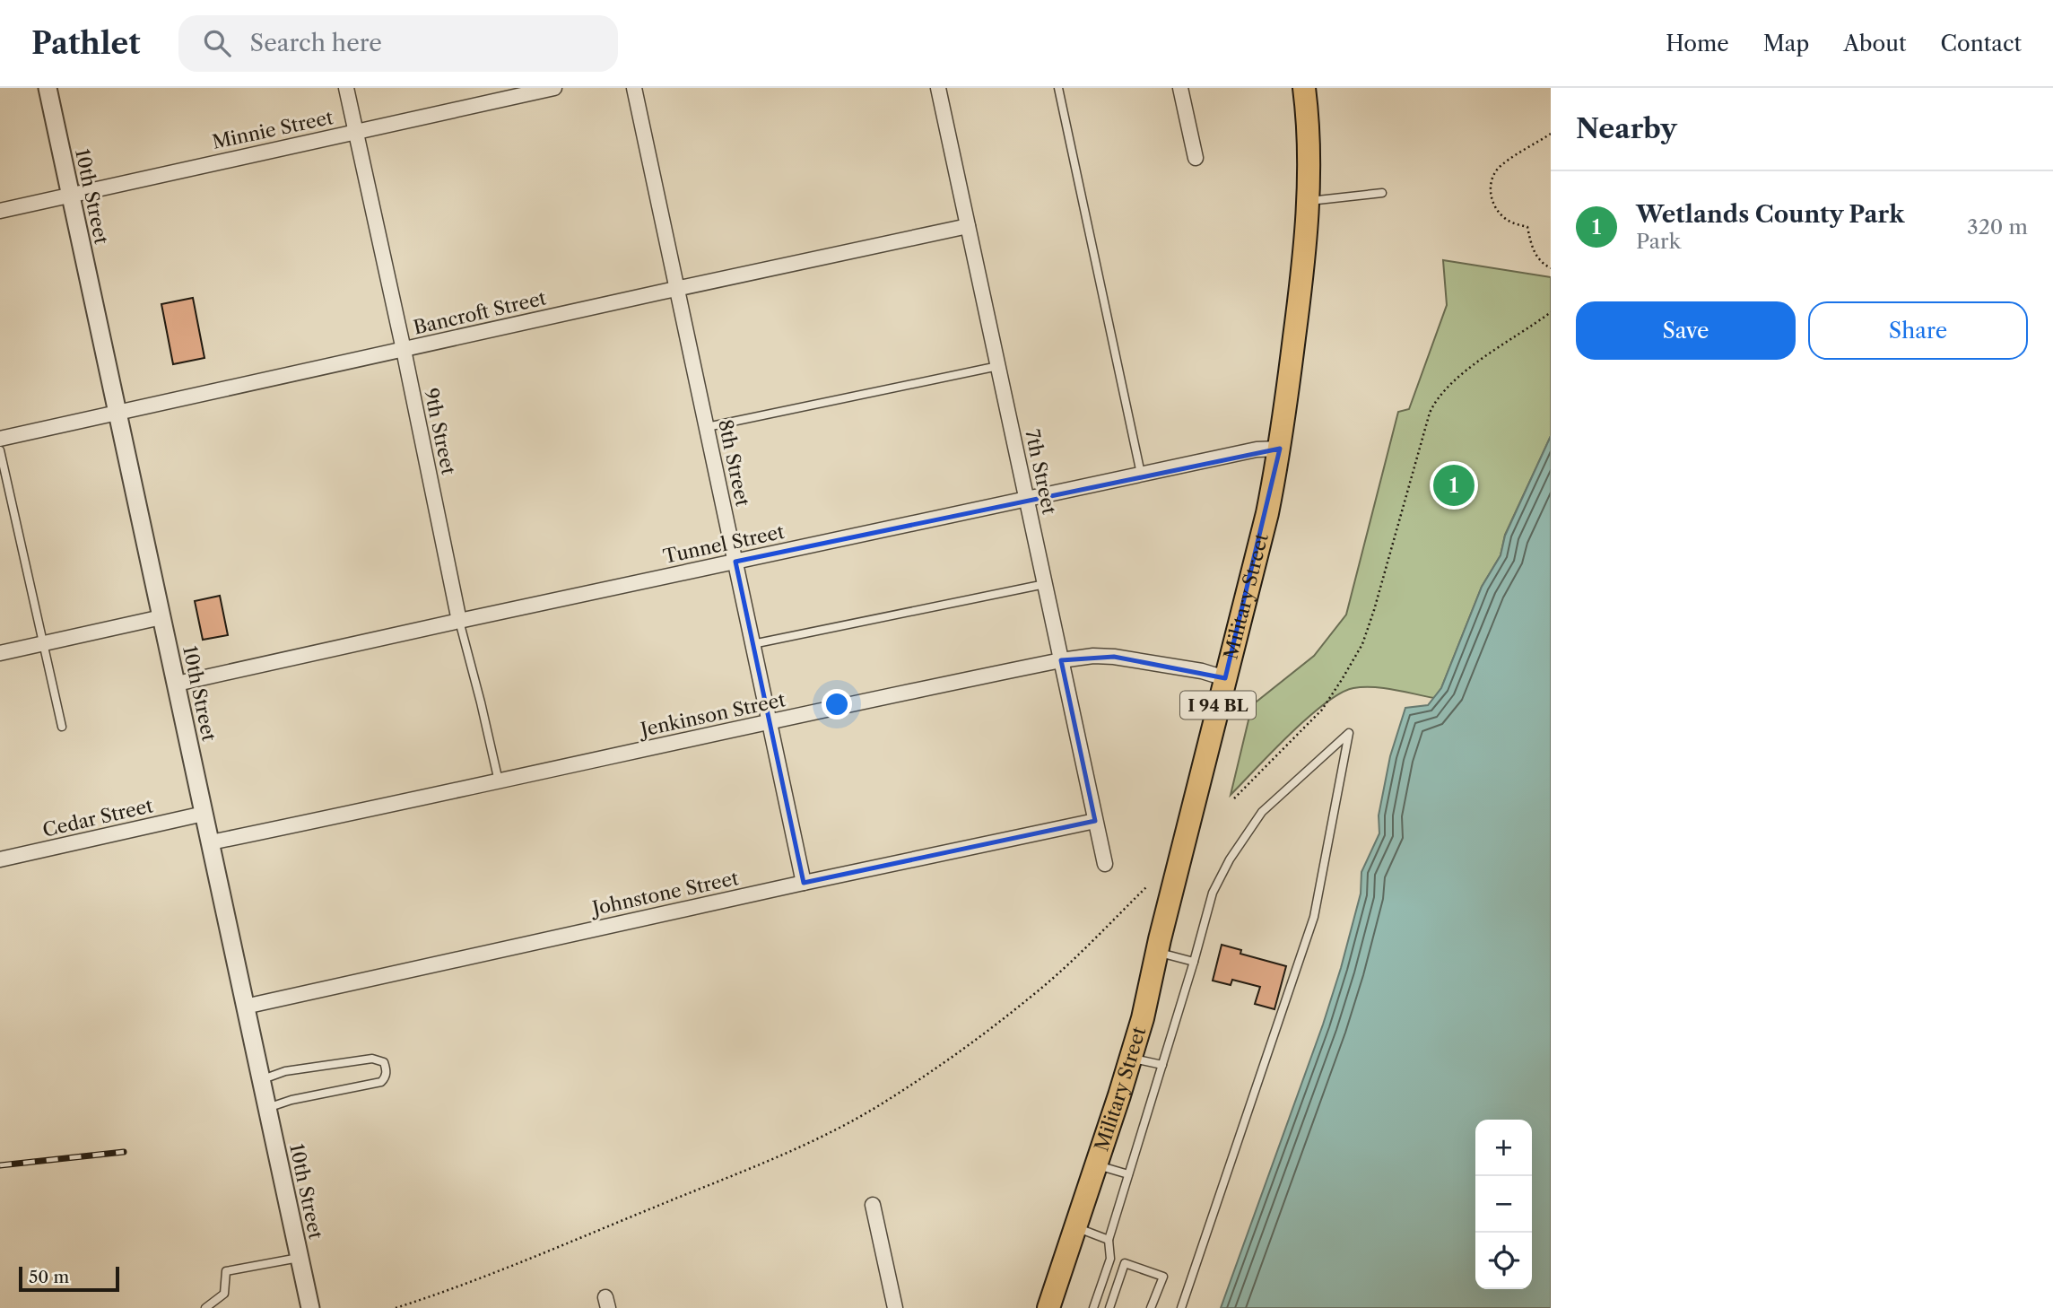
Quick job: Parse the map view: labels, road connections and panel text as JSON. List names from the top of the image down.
{
  "streets": {
    "main road": ["Military Street", "I 94 BL"],
    "street": [
      "Minnie Street",
      "10th Street",
      "Bancroft Street",
      "9th Street",
      "8th Street",
      "7th Street",
      "Tunnel Street",
      "Jenkinson Street",
      "Cedar Street",
      "Johnstone Street"
    ]
  },
  "crossings": [
    ["Minnie Street", "10th Street"],
    ["Minnie Street", "9th Street"],
    ["10th Street", "Bancroft Street"],
    ["10th Street", "Tunnel Street"],
    ["10th Street", "Jenkinson Street"],
    ["10th Street", "Cedar Street"],
    ["10th Street", "Johnstone Street"],
    ["Bancroft Street", "9th Street"],
    ["Bancroft Street", "8th Street"],
    ["Bancroft Street", "7th Street"],
    ["9th Street", "Tunnel Street"],
    ["9th Street", "Jenkinson Street"],
    ["8th Street", "Tunnel Street"],
    ["8th Street", "Jenkinson Street"],
    ["8th Street", "Johnstone Street"],
    ["7th Street", "Tunnel Street"],
    ["7th Street", "Jenkinson Street"],
    ["7th Street", "Johnstone Street"],
    ["Tunnel Street", "Military Street"],
    ["Military Street", "Jenkinson Street"]
  ],
  "scale_bar": "50 m",
  "page": {
    "header": "Pathlet",
    "search": "Search here",
    "nav": [
      "Home",
      "Map",
      "About",
      "Contact"
    ],
    "heading": "Nearby",
    "list": [
      {
        "mark": "1",
        "name": "Wetlands County Park",
        "note": "Park",
        "value": "320 m"
      }
    ],
    "buttons": ["Save", "Share"],
    "pins": "1",
    "map_buttons": ["+", "−"],
    "scale": "50 m"
  }
}
